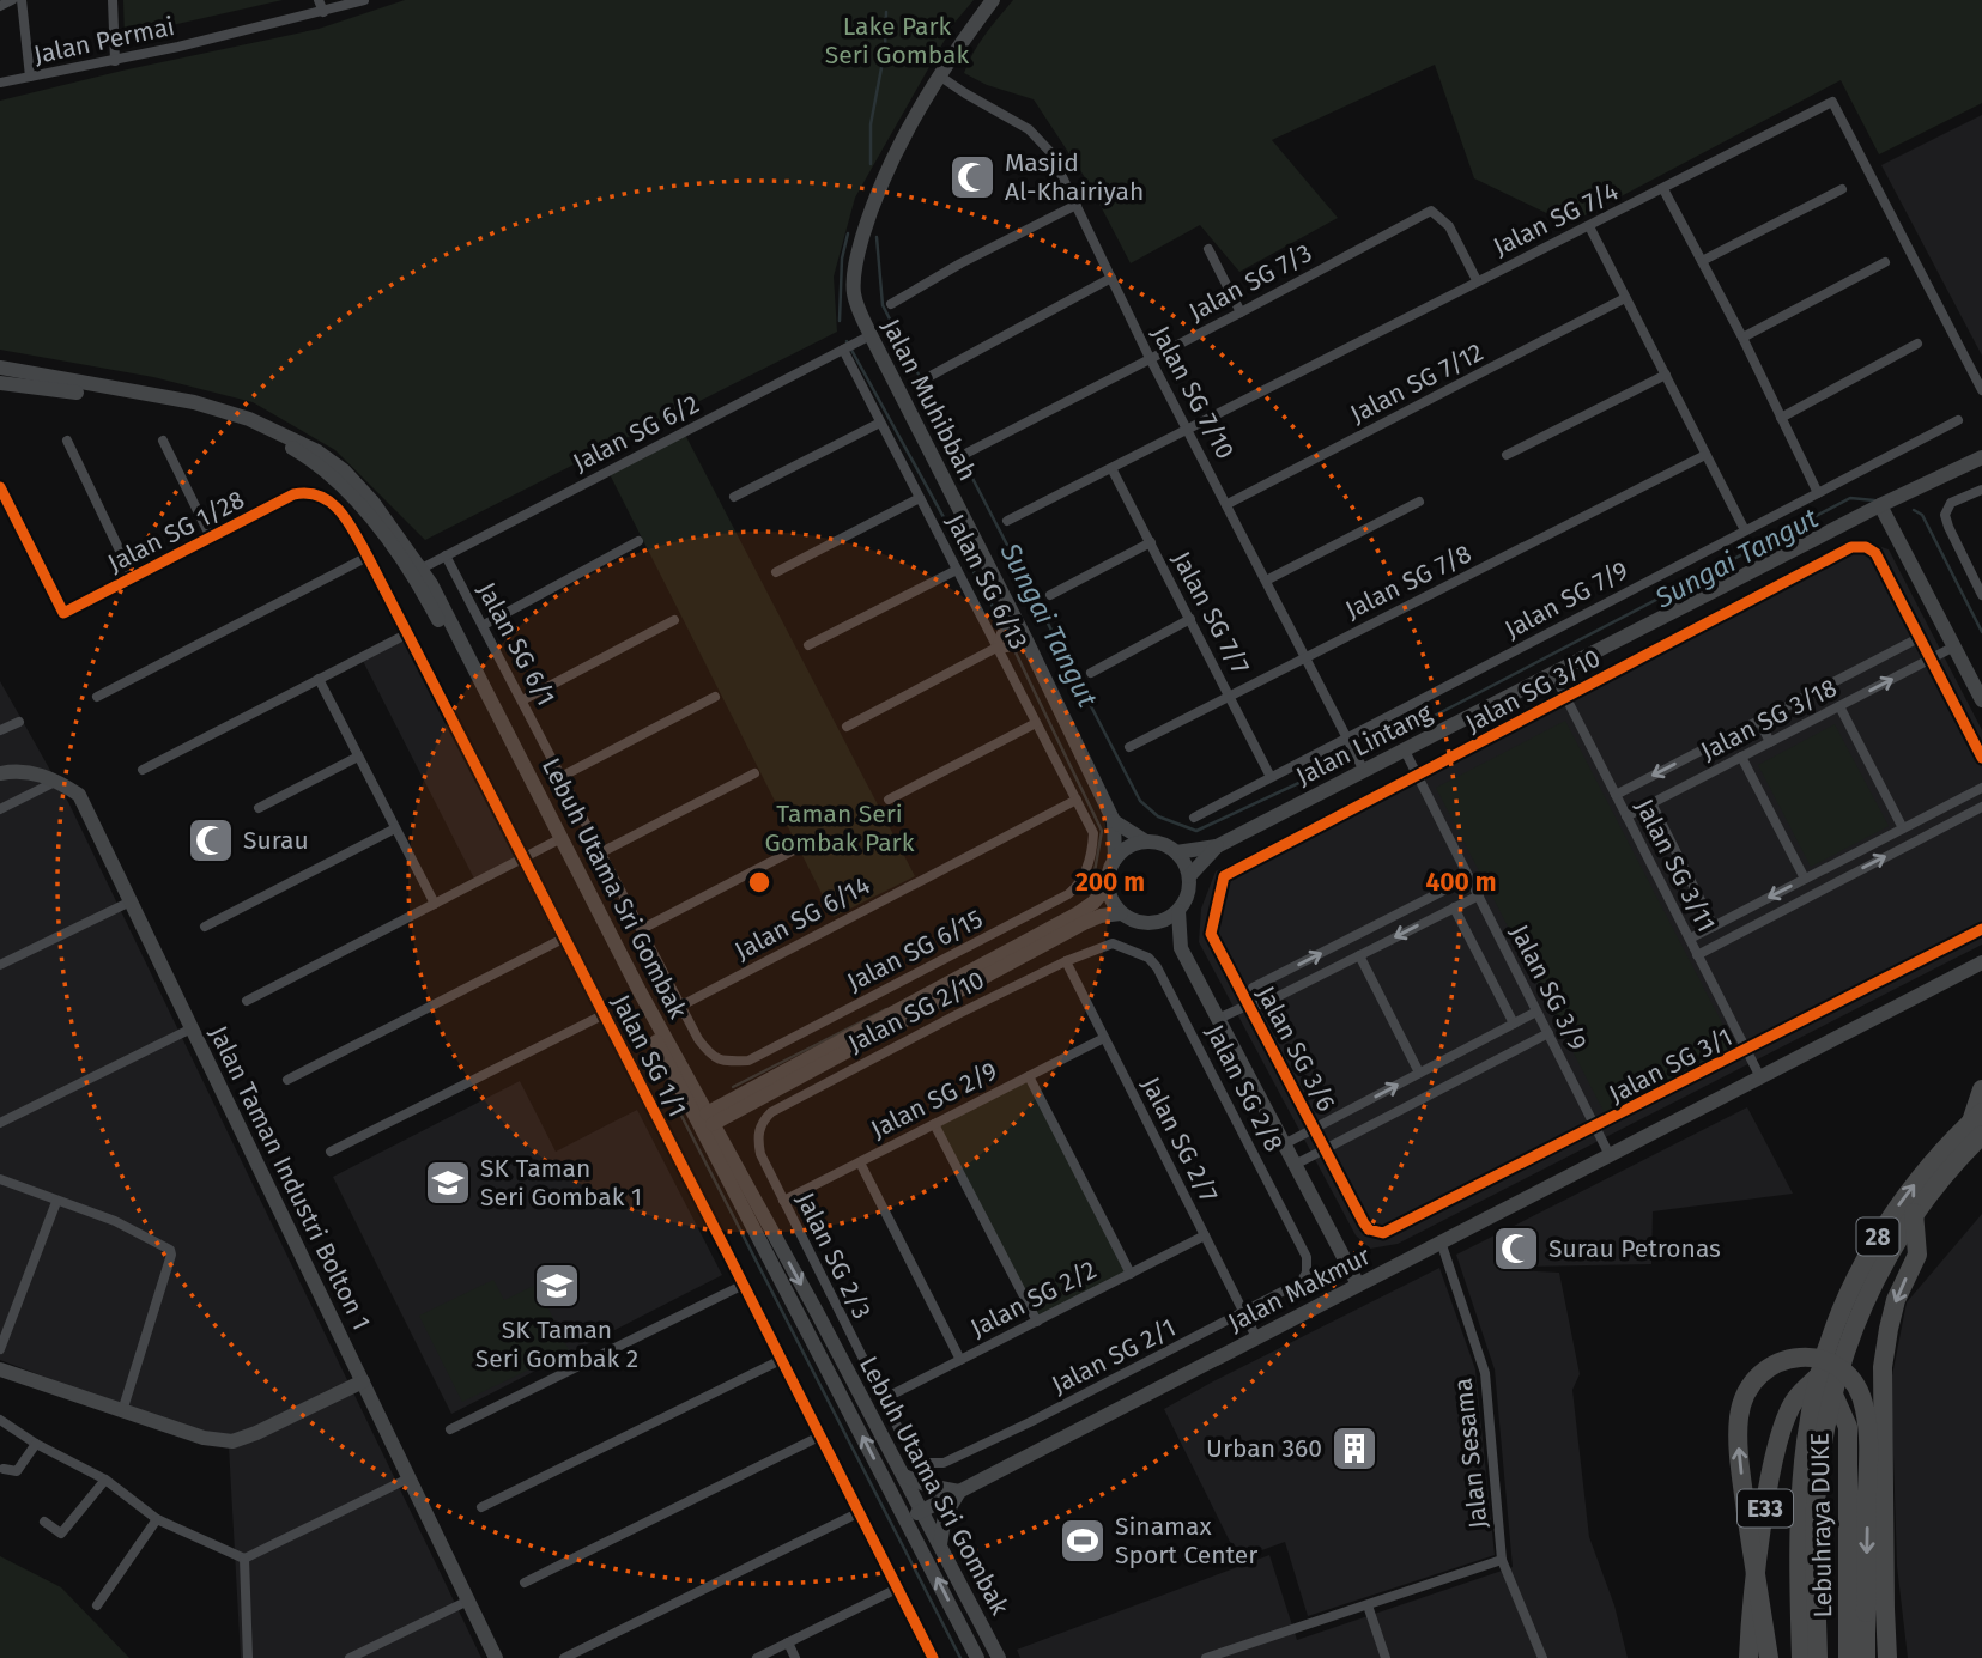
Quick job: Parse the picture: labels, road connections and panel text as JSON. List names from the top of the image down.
{
  "streets": {
    "highway": ["28", "E33", "Lebuhraya DUKE"],
    "street": [
      "Jalan Permai",
      "Jalan SG 7/4",
      "Jalan SG 7/3",
      "Jalan SG 7/12",
      "Jalan SG 7/10",
      "Jalan Muhibbah",
      "Jalan SG 6/2",
      "Jalan SG 1/28",
      "Jalan SG 6/13",
      "Jalan SG 7/8",
      "Jalan SG 7/9",
      "Jalan SG 7/7",
      "Jalan SG 6/1",
      "Jalan SG 3/10",
      "Jalan SG 3/18",
      "Jalan Lintang",
      "Jalan SG 3/11",
      "Lebuh Utama Sri Gombak",
      "Jalan SG 6/14",
      "Jalan SG 6/15",
      "Jalan SG 3/9",
      "Jalan SG 2/10",
      "Jalan SG 3/6",
      "Jalan SG 1/1",
      "Jalan SG 3/1",
      "Jalan SG 2/8",
      "Jalan SG 2/9",
      "Jalan SG 2/7",
      "Jalan Taman Industri Bolton 1",
      "Jalan SG 2/3",
      "Jalan Makmur",
      "Jalan SG 2/2",
      "Jalan SG 2/1",
      "Jalan Sesama"
    ]
  },
  "crossings": [
    ["Jalan SG 7/4", "Jalan SG 7/3"],
    ["Jalan SG 7/4", "Jalan SG 7/10"],
    ["Jalan SG 7/4", "Jalan SG 7/7"],
    ["Jalan SG 7/3", "Jalan SG 7/10"],
    ["Jalan SG 7/12", "Jalan SG 7/10"],
    ["Jalan SG 7/10", "Jalan Muhibbah"],
    ["Jalan SG 7/10", "Jalan SG 7/8"],
    ["Jalan SG 7/10", "Jalan SG 7/9"],
    ["Jalan SG 7/10", "Jalan Lintang"],
    ["Jalan Muhibbah", "Jalan SG 6/2"],
    ["Jalan Muhibbah", "Jalan Lintang"],
    ["Jalan SG 6/2", "Jalan SG 6/13"],
    ["Jalan SG 6/2", "Jalan SG 6/1"],
    ["Jalan SG 6/2", "Lebuh Utama Sri Gombak"],
    ["Jalan SG 1/28", "Jalan SG 1/1"],
    ["Jalan SG 6/13", "Jalan SG 6/14"],
    ["Jalan SG 6/13", "Jalan SG 6/15"],
    ["Jalan SG 7/8", "Jalan SG 7/7"],
    ["Jalan SG 7/9", "Jalan SG 7/7"],
    ["Jalan SG 6/1", "Jalan SG 6/14"],
    ["Jalan SG 6/1", "Jalan SG 6/15"],
    ["Jalan SG 3/10", "Jalan SG 3/11"],
    ["Jalan SG 3/10", "Jalan SG 3/9"],
    ["Jalan SG 3/10", "Jalan SG 3/6"],
    ["Jalan SG 3/18", "Jalan SG 3/11"],
    ["Jalan Lintang", "Jalan SG 3/11"],
    ["Jalan Lintang", "Jalan SG 3/9"],
    ["Jalan SG 3/11", "Jalan SG 3/1"],
    ["Jalan SG 3/11", "Jalan Makmur"],
    ["Lebuh Utama Sri Gombak", "Jalan Makmur"],
    ["Jalan SG 3/9", "Jalan SG 3/1"],
    ["Jalan SG 3/9", "Jalan Makmur"],
    ["Jalan SG 2/10", "Jalan SG 2/8"],
    ["Jalan SG 2/10", "Jalan SG 2/7"],
    ["Jalan SG 2/10", "Jalan SG 2/3"],
    ["Jalan SG 3/6", "Jalan SG 3/1"],
    ["Jalan SG 2/8", "Jalan SG 2/1"],
    ["Jalan SG 2/9", "Jalan SG 2/7"],
    ["Jalan SG 2/9", "Jalan SG 2/3"],
    ["Jalan SG 2/7", "Jalan Makmur"],
    ["Jalan SG 2/7", "Jalan SG 2/2"],
    ["Jalan SG 2/7", "Jalan SG 2/1"],
    ["28", "Lebuhraya DUKE"],
    ["Jalan SG 2/3", "Jalan SG 2/2"],
    ["Jalan SG 2/3", "Jalan SG 2/1"],
    ["Jalan Makmur", "Jalan Sesama"]
  ],
  "water": ["Sungai Tangut"],
  "parks": ["Lake Park Seri Gombak", "Taman Seri Gombak Park"],
  "places": {
    "mosque": ["Masjid Al-Khairiyah", "Surau", "Surau Petronas"],
    "school or university": ["SK Taman Seri Gombak 1", "SK Taman Seri Gombak 2"],
    "building": ["Urban 360"],
    "sports": ["Sinamax Sport Center"]
  },
  "rings": ["200 m", "400 m"]
}
